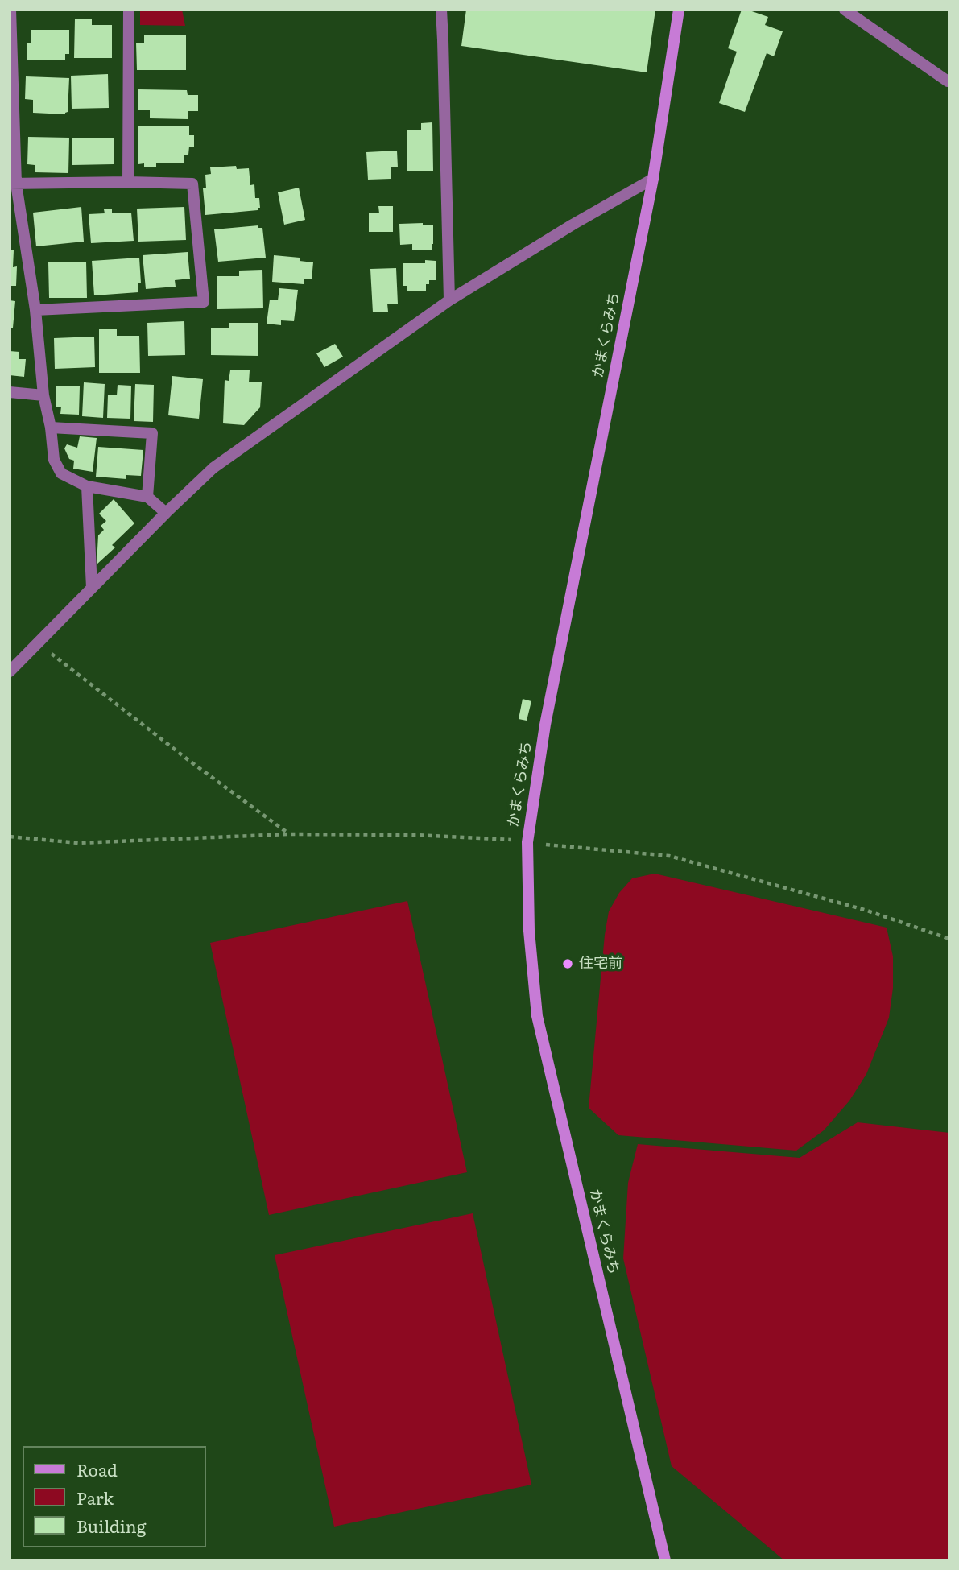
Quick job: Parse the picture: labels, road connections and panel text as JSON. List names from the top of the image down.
{
  "streets": {
    "main road": ["かまくらみち"]
  },
  "places": ["住宅前"],
  "legend": ["Road", "Park", "Building"]
}
